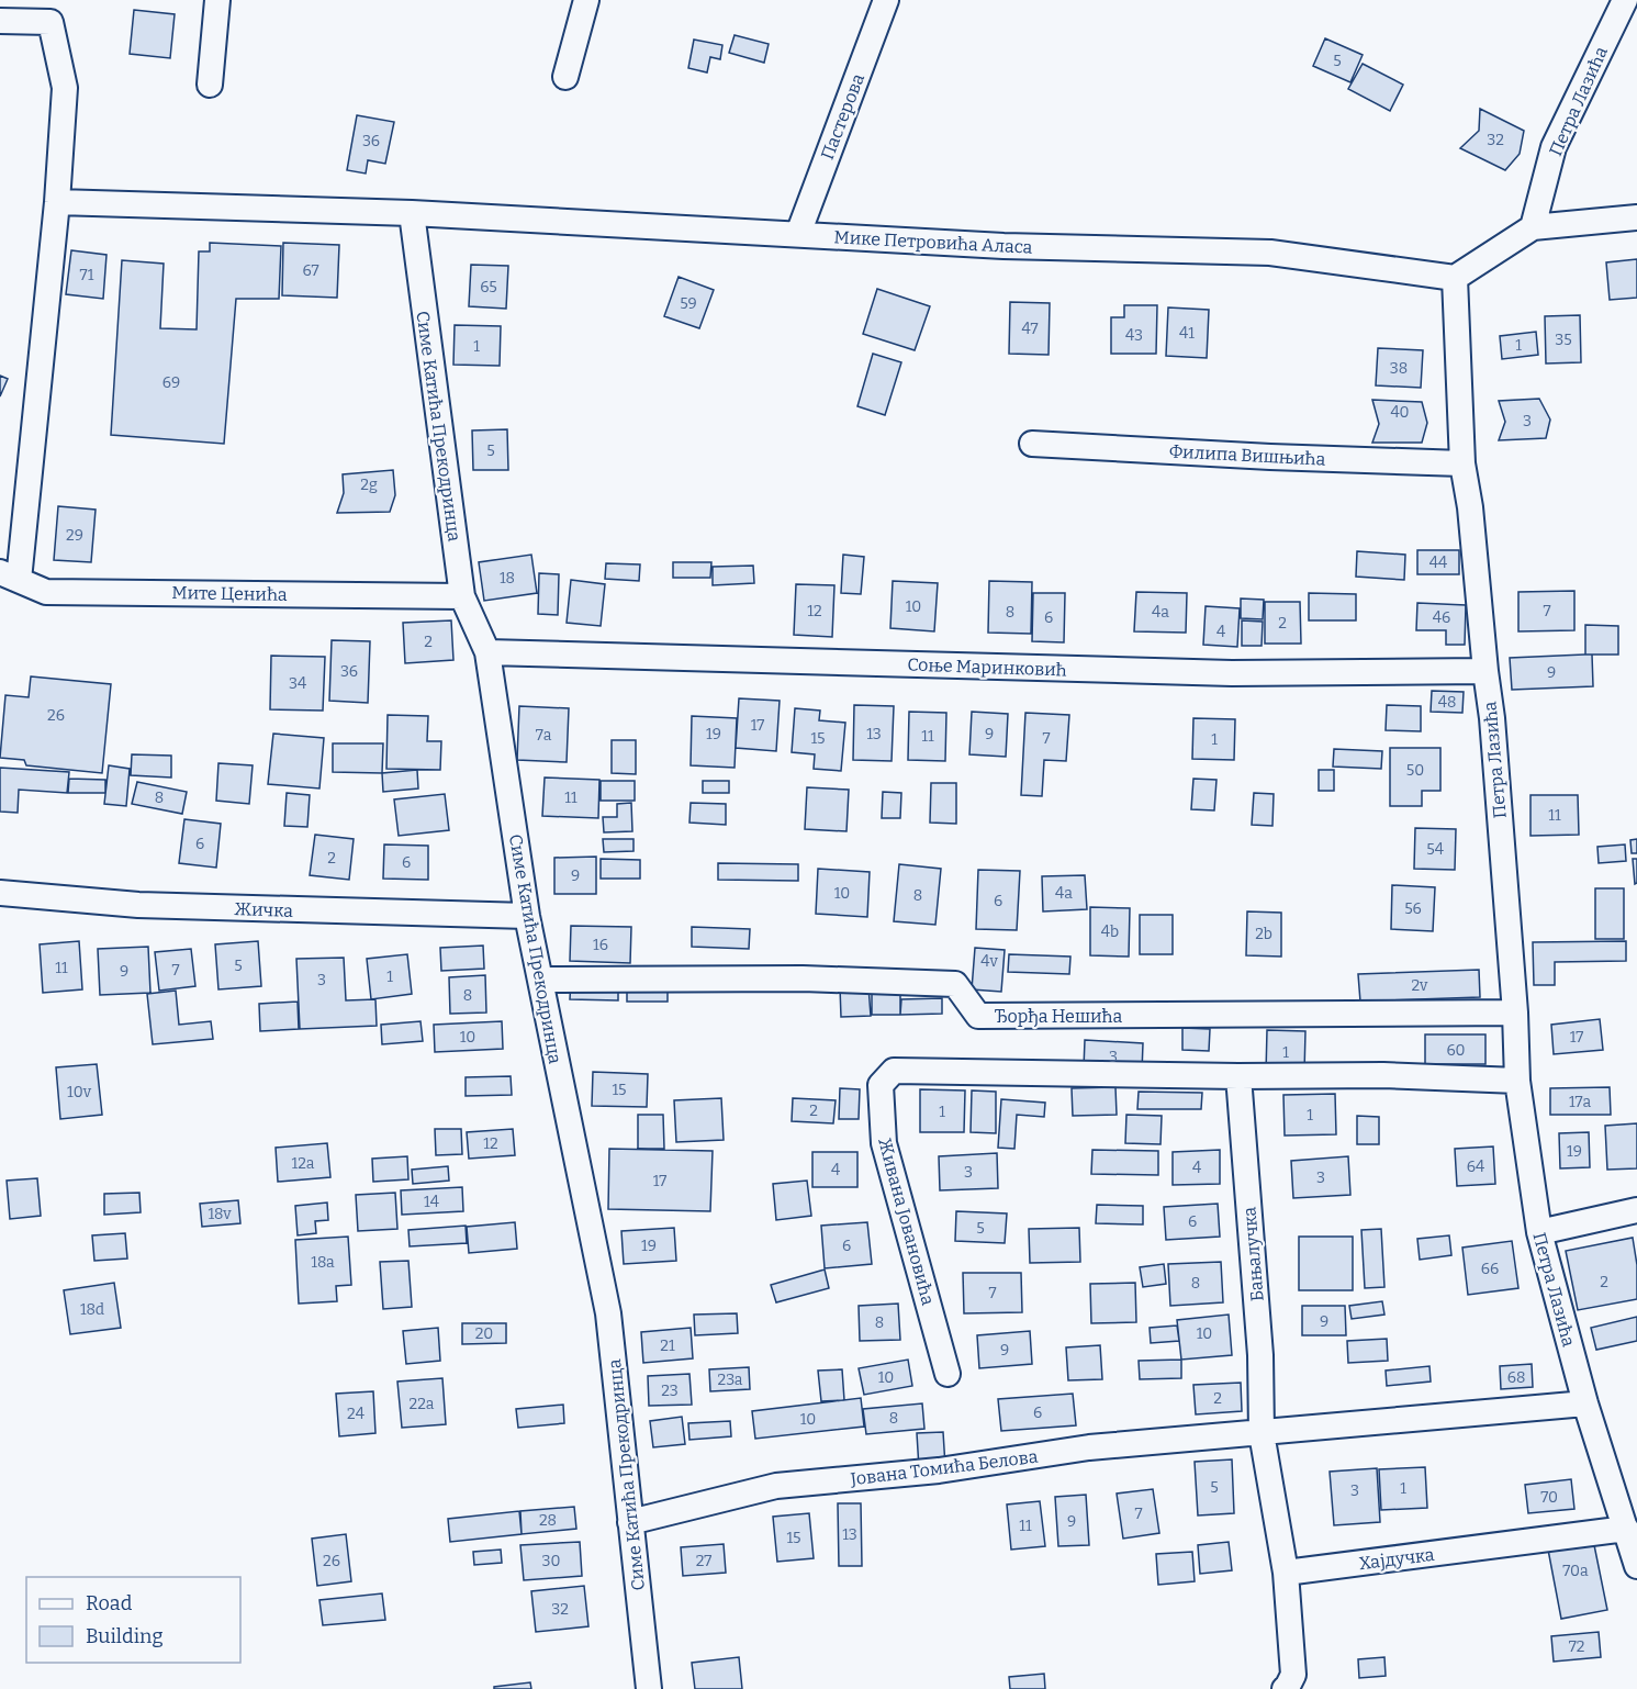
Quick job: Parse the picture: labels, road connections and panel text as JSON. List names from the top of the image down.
{
  "streets": {
    "street": [
      "Петра Лазића",
      "Пастерова",
      "Мике Петровића Аласа",
      "Симе Катића Прекодринца",
      "Филипа Вишњића",
      "Мите Ценића",
      "Соње Маринковић",
      "Жичка",
      "Ђорђа Нешића",
      "Живана Јовановића",
      "Бањалучка",
      "Јована Томића Белова",
      "Хајдучка"
    ]
  },
  "crossings": [
    ["Петра Лазића", "Мике Петровића Аласа"],
    ["Петра Лазића", "Филипа Вишњића"],
    ["Петра Лазића", "Соње Маринковић"],
    ["Петра Лазића", "Ђорђа Нешића"],
    ["Петра Лазића", "Јована Томића Белова"],
    ["Петра Лазића", "Хајдучка"],
    ["Пастерова", "Мике Петровића Аласа"],
    ["Мике Петровића Аласа", "Симе Катића Прекодринца"],
    ["Симе Катића Прекодринца", "Мите Ценића"],
    ["Симе Катића Прекодринца", "Соње Маринковић"],
    ["Симе Катића Прекодринца", "Жичка"],
    ["Симе Катића Прекодринца", "Ђорђа Нешића"],
    ["Симе Катића Прекодринца", "Јована Томића Белова"],
    ["Живана Јовановића", "Бањалучка"],
    ["Бањалучка", "Јована Томића Белова"],
    ["Бањалучка", "Хајдучка"]
  ],
  "house_numbers": [
    "5",
    "32",
    "36",
    "67",
    "71",
    "65",
    "59",
    "47",
    "41",
    "43",
    "35",
    "1",
    "1",
    "38",
    "69",
    "40",
    "3",
    "5",
    "2g",
    "29",
    "44",
    "18",
    "10",
    "12",
    "7",
    "8",
    "4a",
    "6",
    "46",
    "2",
    "4",
    "2",
    "36",
    "9",
    "34",
    "48",
    "26",
    "17",
    "19",
    "13",
    "9",
    "7a",
    "11",
    "15",
    "7",
    "1",
    "50",
    "8",
    "11",
    "11",
    "6",
    "54",
    "2",
    "6",
    "9",
    "10",
    "4a",
    "8",
    "6",
    "56",
    "4b",
    "2b",
    "16",
    "4v",
    "5",
    "11",
    "7",
    "9",
    "1",
    "3",
    "2v",
    "8",
    "10",
    "17",
    "60",
    "1",
    "3",
    "15",
    "10v",
    "17a",
    "2",
    "1",
    "1",
    "12",
    "19",
    "12a",
    "64",
    "4",
    "4",
    "3",
    "3",
    "17",
    "14",
    "18v",
    "6",
    "5",
    "19",
    "6",
    "18a",
    "66",
    "2",
    "8",
    "7",
    "18d",
    "9",
    "8",
    "20",
    "10",
    "21",
    "9",
    "10",
    "68",
    "23a",
    "23",
    "2",
    "22a",
    "6",
    "24",
    "8",
    "10",
    "5",
    "1",
    "3",
    "70",
    "7",
    "28",
    "9",
    "11",
    "13",
    "15",
    "26",
    "30",
    "27",
    "70a",
    "32",
    "72"
  ],
  "legend": ["Road", "Building"]
}
